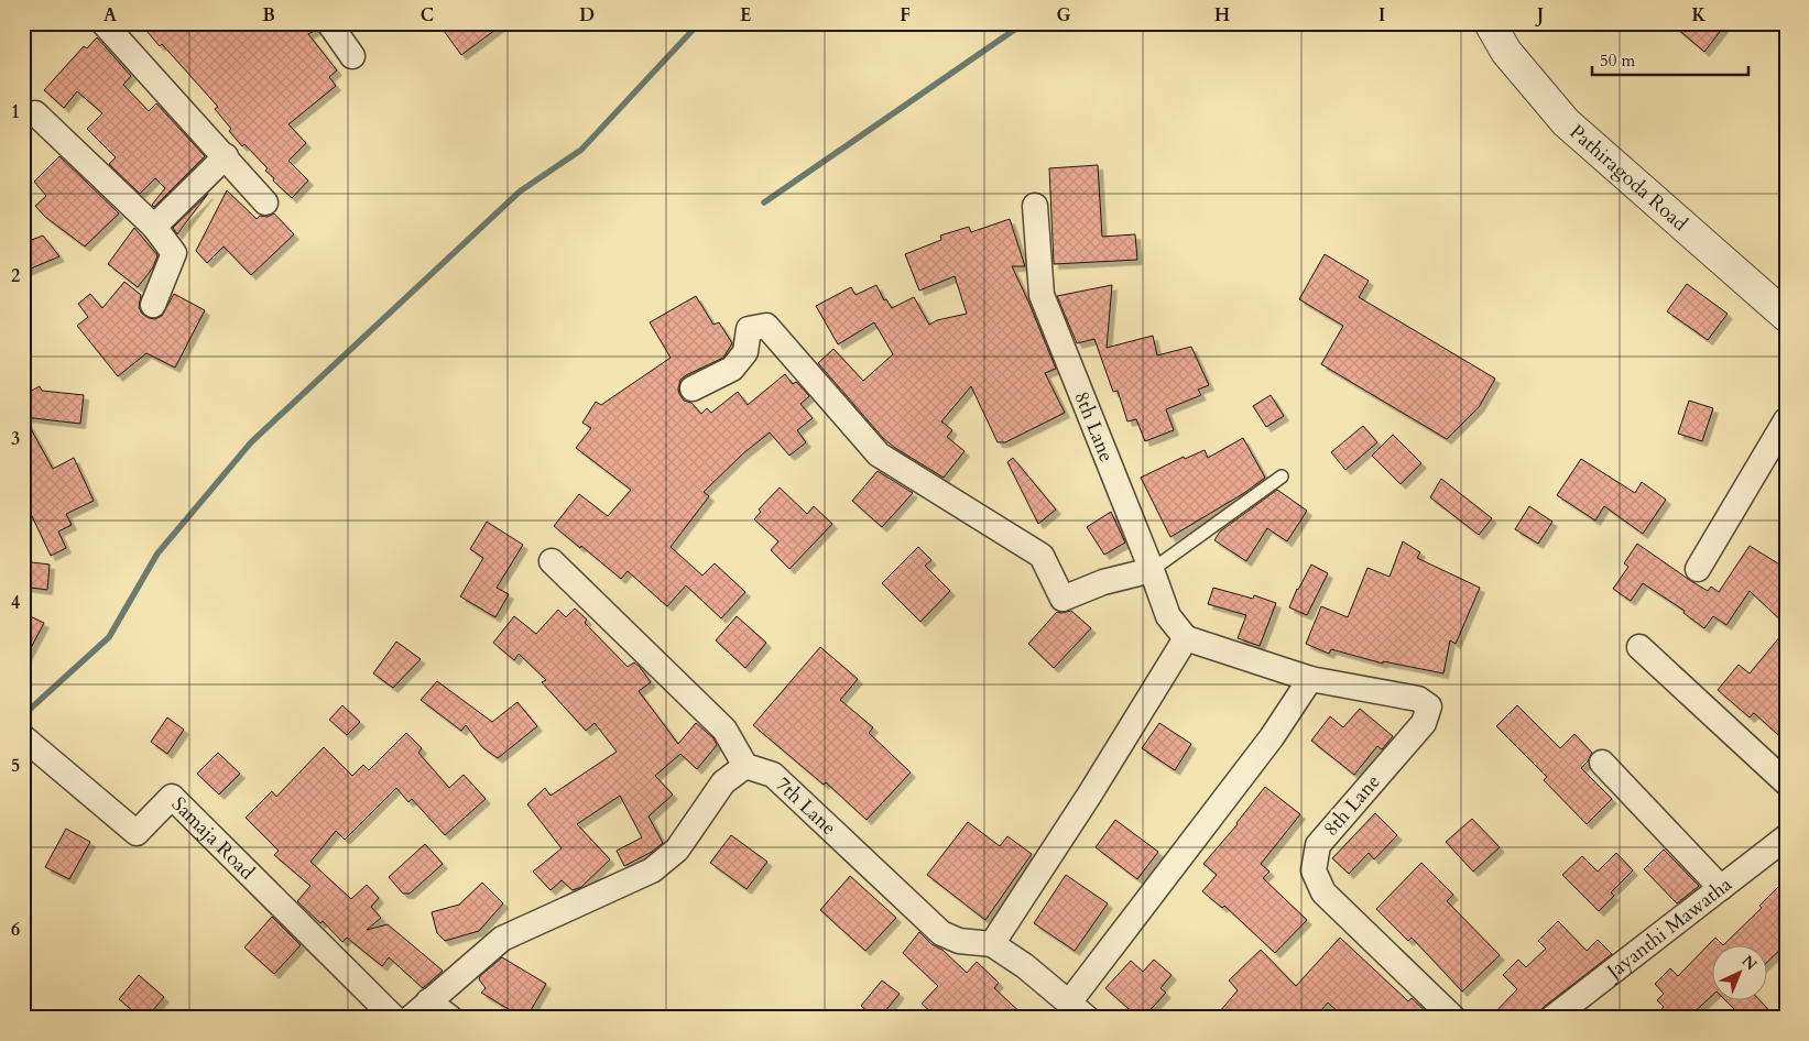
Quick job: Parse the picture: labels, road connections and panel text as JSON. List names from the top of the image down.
{
  "streets": {
    "street": [
      "Pathiragoda Road",
      "8th Lane",
      "7th Lane",
      "Samaja Road",
      "Jayanthi Mawatha"
    ]
  },
  "scale_bar": "50 m",
  "north": "top right",
  "grid": {
    "columns": [
      "A",
      "B",
      "C",
      "D",
      "E",
      "F",
      "G",
      "H",
      "I",
      "J",
      "K"
    ],
    "rows": [
      "1",
      "2",
      "3",
      "4",
      "5",
      "6"
    ]
  }
}
